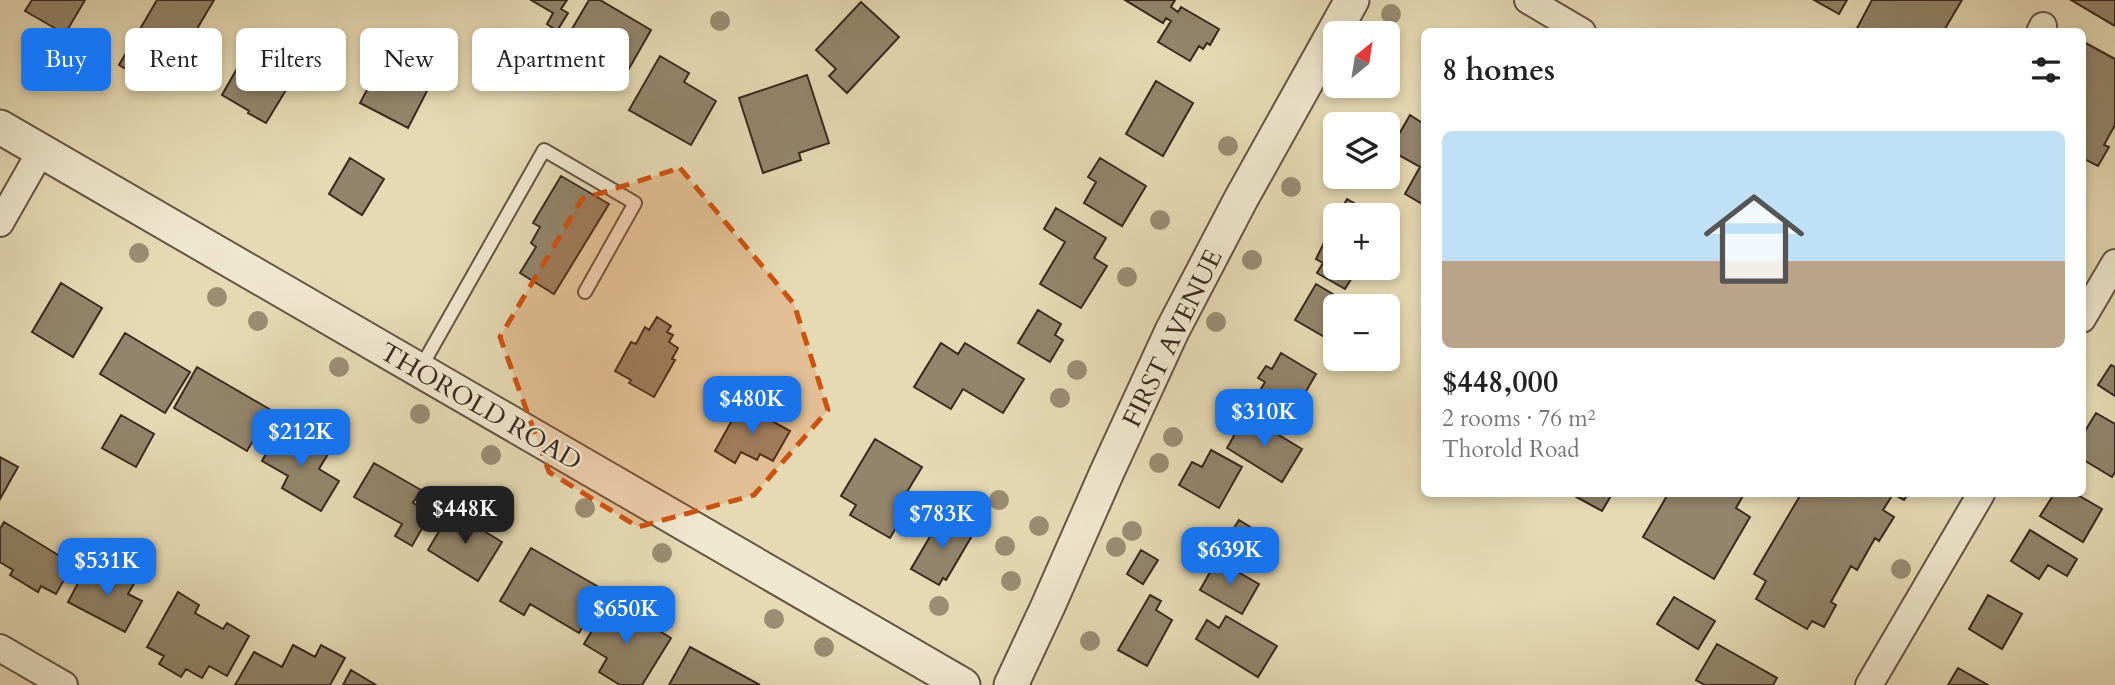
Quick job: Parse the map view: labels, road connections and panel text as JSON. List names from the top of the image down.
{
  "streets": {
    "street": ["FIRST AVENUE", "THOROLD ROAD"]
  },
  "north": "top right",
  "page": {
    "map_buttons": ["+", "−"],
    "chip": [
      "Buy",
      "Rent",
      "Filters",
      "New",
      "Apartment"
    ],
    "heading": "8 homes",
    "list": [
      {
        "name": "$448,000",
        "note": "2 rooms · 76 m² · Thorold Road"
      }
    ],
    "price": [
      "$480K",
      "$310K",
      "$212K",
      "$448K",
      "$783K",
      "$639K",
      "$531K",
      "$650K"
    ]
  }
}
